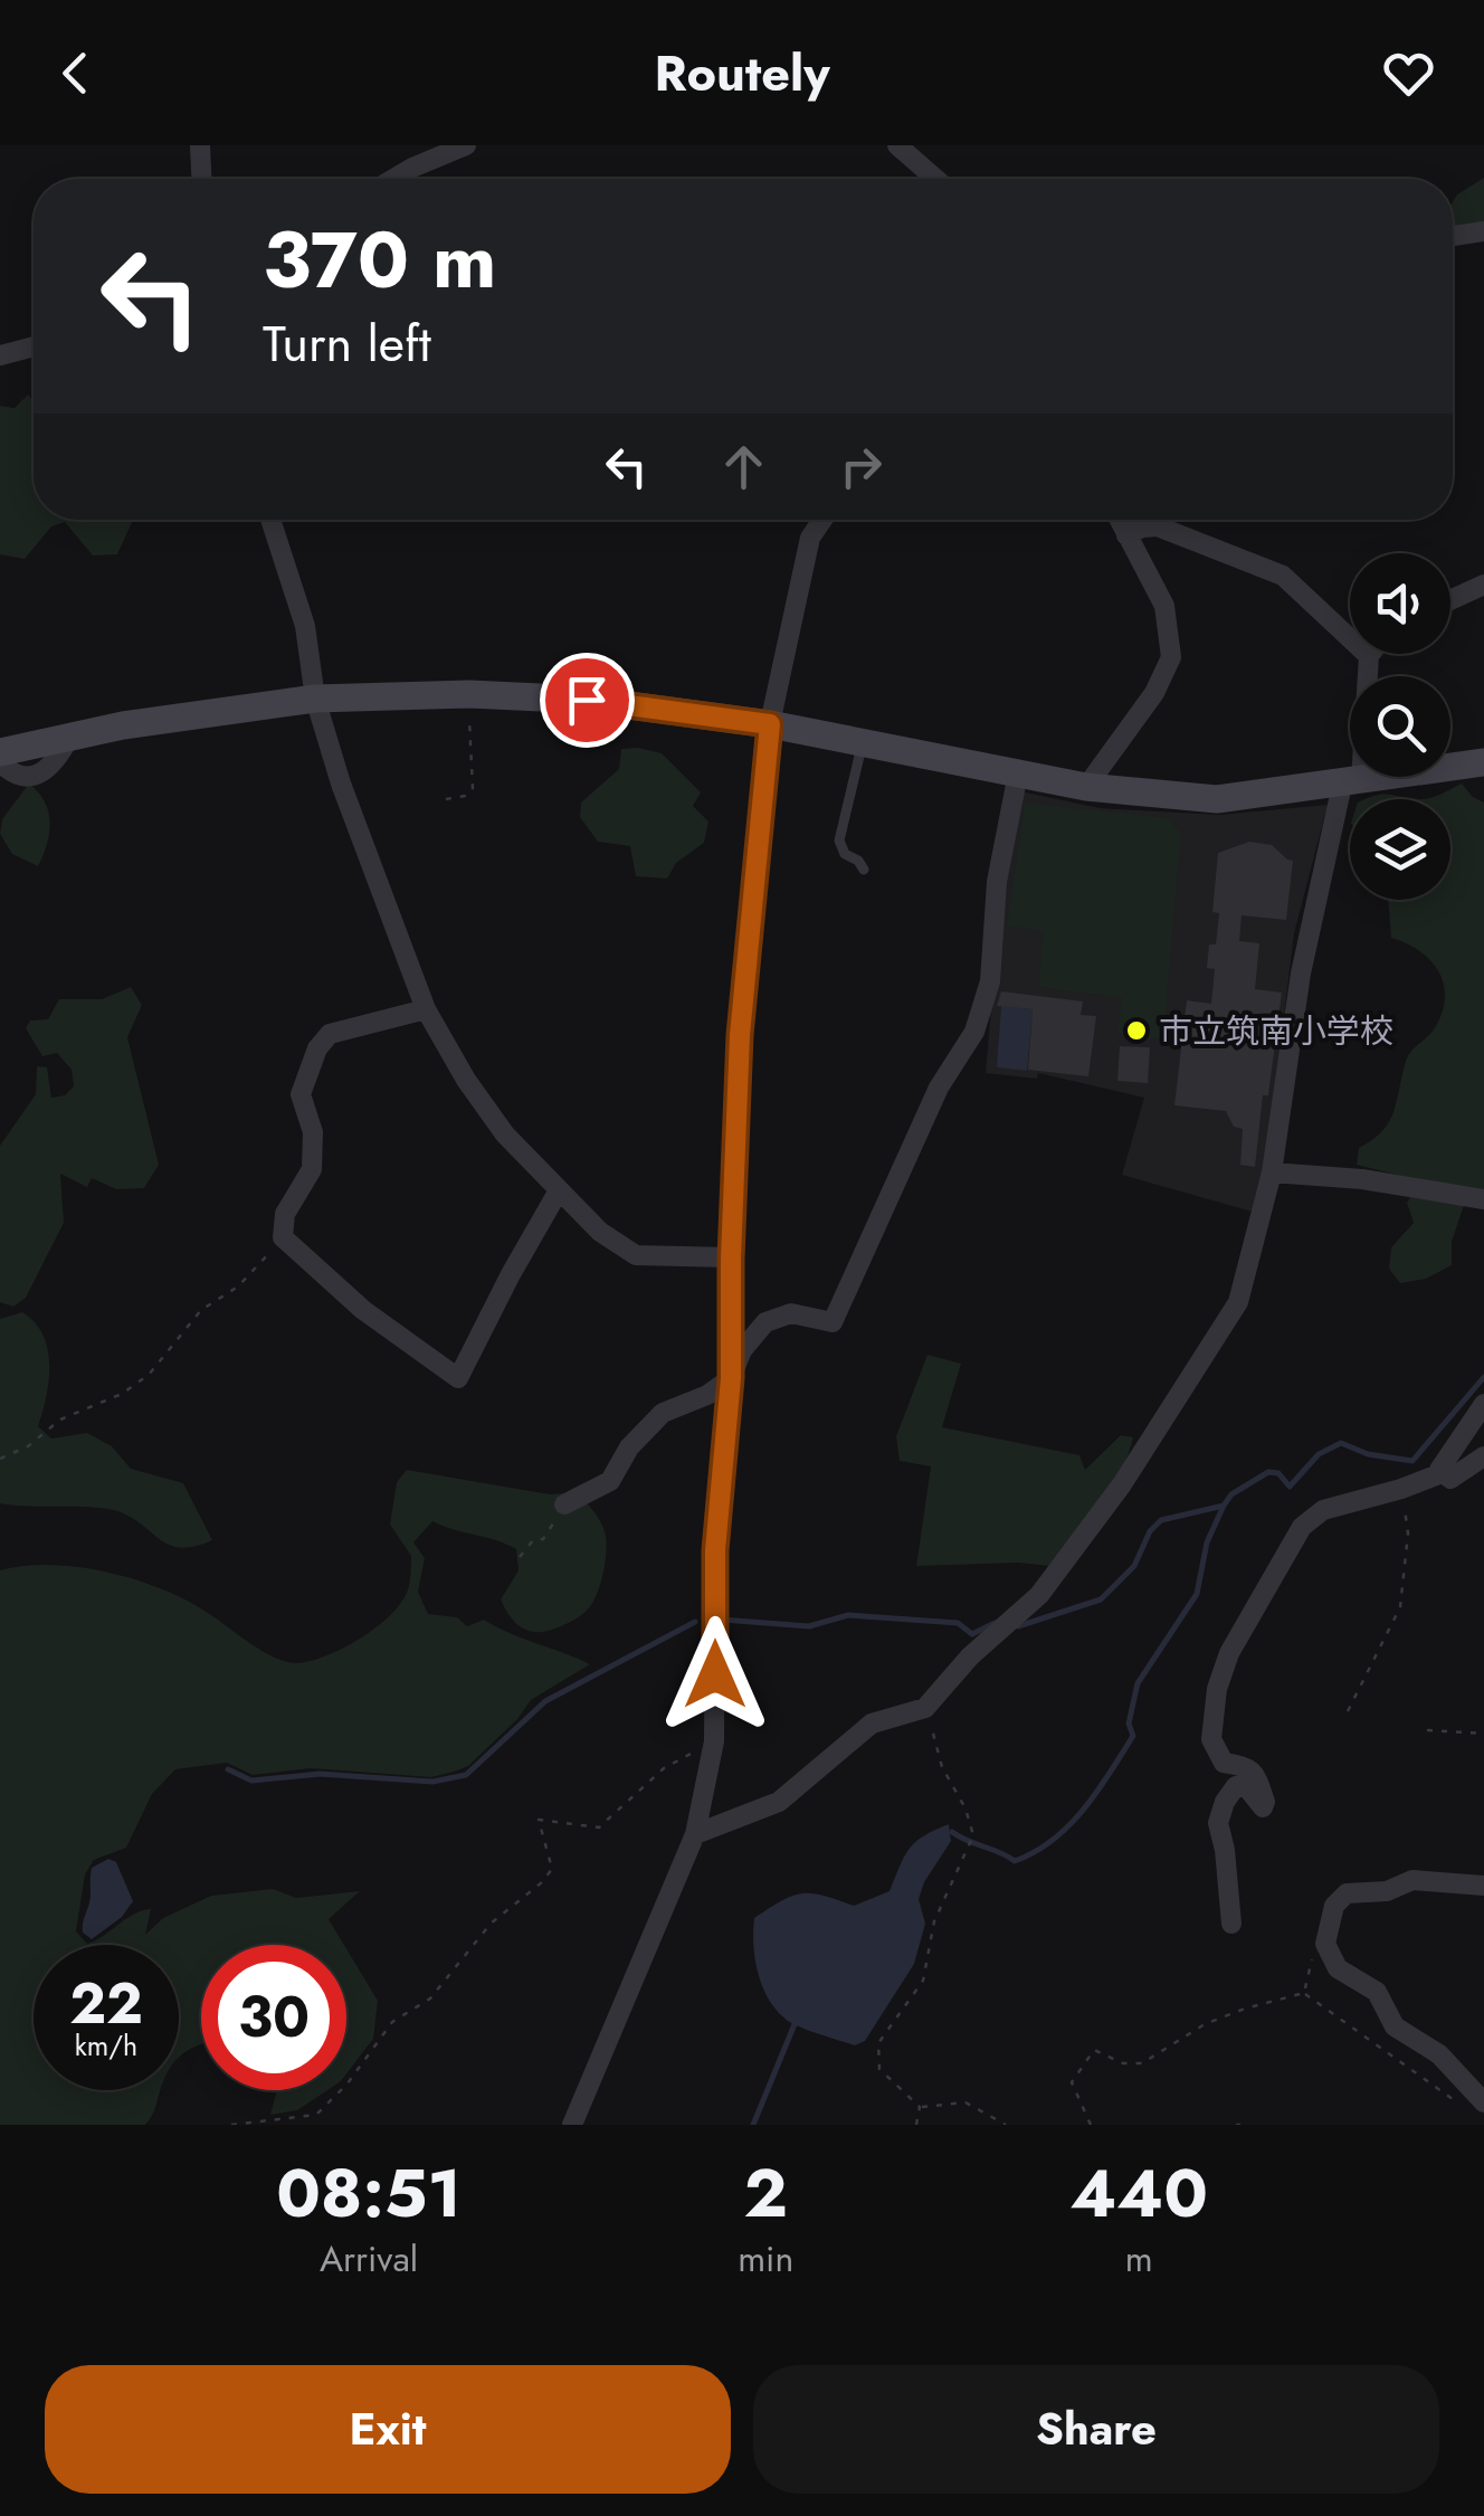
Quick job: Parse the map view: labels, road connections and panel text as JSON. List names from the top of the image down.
{
  "places": ["市立筑南小学校"],
  "page": {
    "header": "Routely",
    "turn": ["370 m", "Turn left"],
    "speed": "22 km/h",
    "limit": "30",
    "eta": [
      "08:51",
      "Arrival",
      "2",
      "min",
      "440",
      "m"
    ],
    "buttons": ["Exit", "Share"]
  }
}
